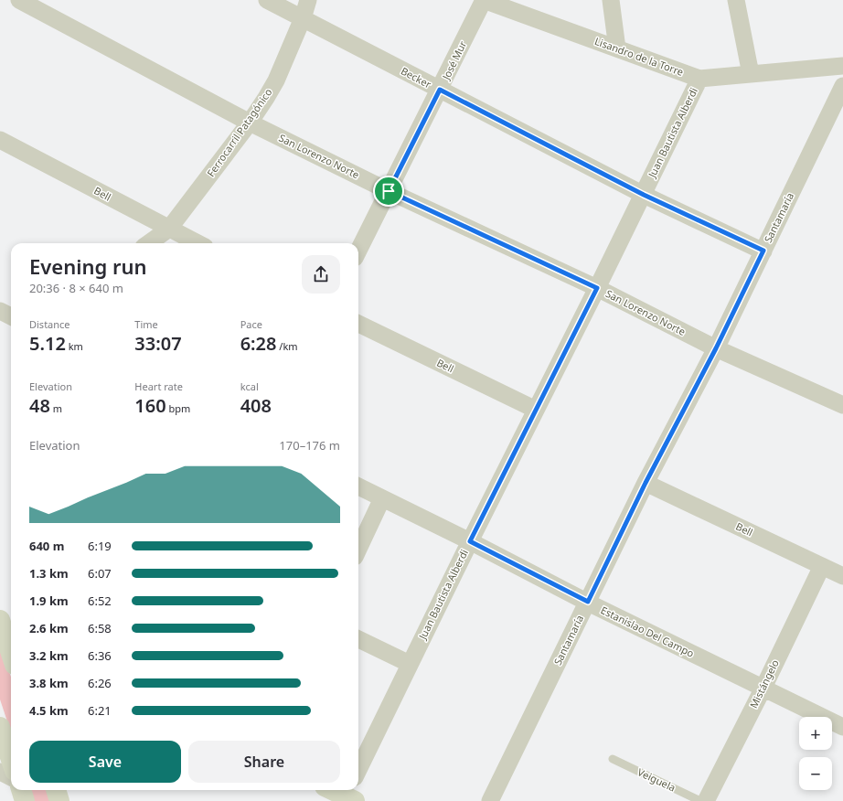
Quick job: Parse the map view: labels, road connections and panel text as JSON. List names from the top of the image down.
{
  "streets": {
    "street": [
      "Lisandro de la Torre",
      "José Mur",
      "Becker",
      "Ferrocarril Patagónico",
      "Juan Bautista Alberdi",
      "San Lorenzo Norte",
      "Bell",
      "Santamaría",
      "Estanislao Del Campo",
      "Mistángelo"
    ],
    "lane": ["Veiguela"]
  },
  "crossings": [
    ["Lisandro de la Torre", "José Mur"],
    ["Lisandro de la Torre", "Juan Bautista Alberdi"],
    ["José Mur", "Becker"],
    ["José Mur", "San Lorenzo Norte"],
    ["Becker", "Ferrocarril Patagónico"],
    ["Becker", "Juan Bautista Alberdi"],
    ["Becker", "Santamaría"],
    ["Ferrocarril Patagónico", "San Lorenzo Norte"],
    ["Ferrocarril Patagónico", "Bell"],
    ["Juan Bautista Alberdi", "San Lorenzo Norte"],
    ["Juan Bautista Alberdi", "Bell"],
    ["Juan Bautista Alberdi", "Estanislao Del Campo"],
    ["San Lorenzo Norte", "Santamaría"],
    ["Bell", "Santamaría"],
    ["Bell", "Mistángelo"],
    ["Santamaría", "Estanislao Del Campo"],
    ["Estanislao Del Campo", "Mistángelo"]
  ],
  "page": {
    "heading": ["Evening run", "20:36 · 8 × 640 m"],
    "stats": [
      ["Distance", "5.12 km"],
      ["Time", "33:07"],
      ["Pace", "6:28 /km"],
      ["Elevation", "48 m"],
      ["Heart rate", "160 bpm"],
      ["kcal", "408"]
    ],
    "chart": ["Elevation", "170–176 m"],
    "list": [
      {
        "name": "640 m",
        "note": "6:19"
      },
      {
        "name": "1.3 km",
        "note": "6:07"
      },
      {
        "name": "1.9 km",
        "note": "6:52"
      },
      {
        "name": "2.6 km",
        "note": "6:58"
      },
      {
        "name": "3.2 km",
        "note": "6:36"
      },
      {
        "name": "3.8 km",
        "note": "6:26"
      },
      {
        "name": "4.5 km",
        "note": "6:21"
      }
    ],
    "map_buttons": ["+", "−"],
    "buttons": ["Save", "Share"]
  }
}
